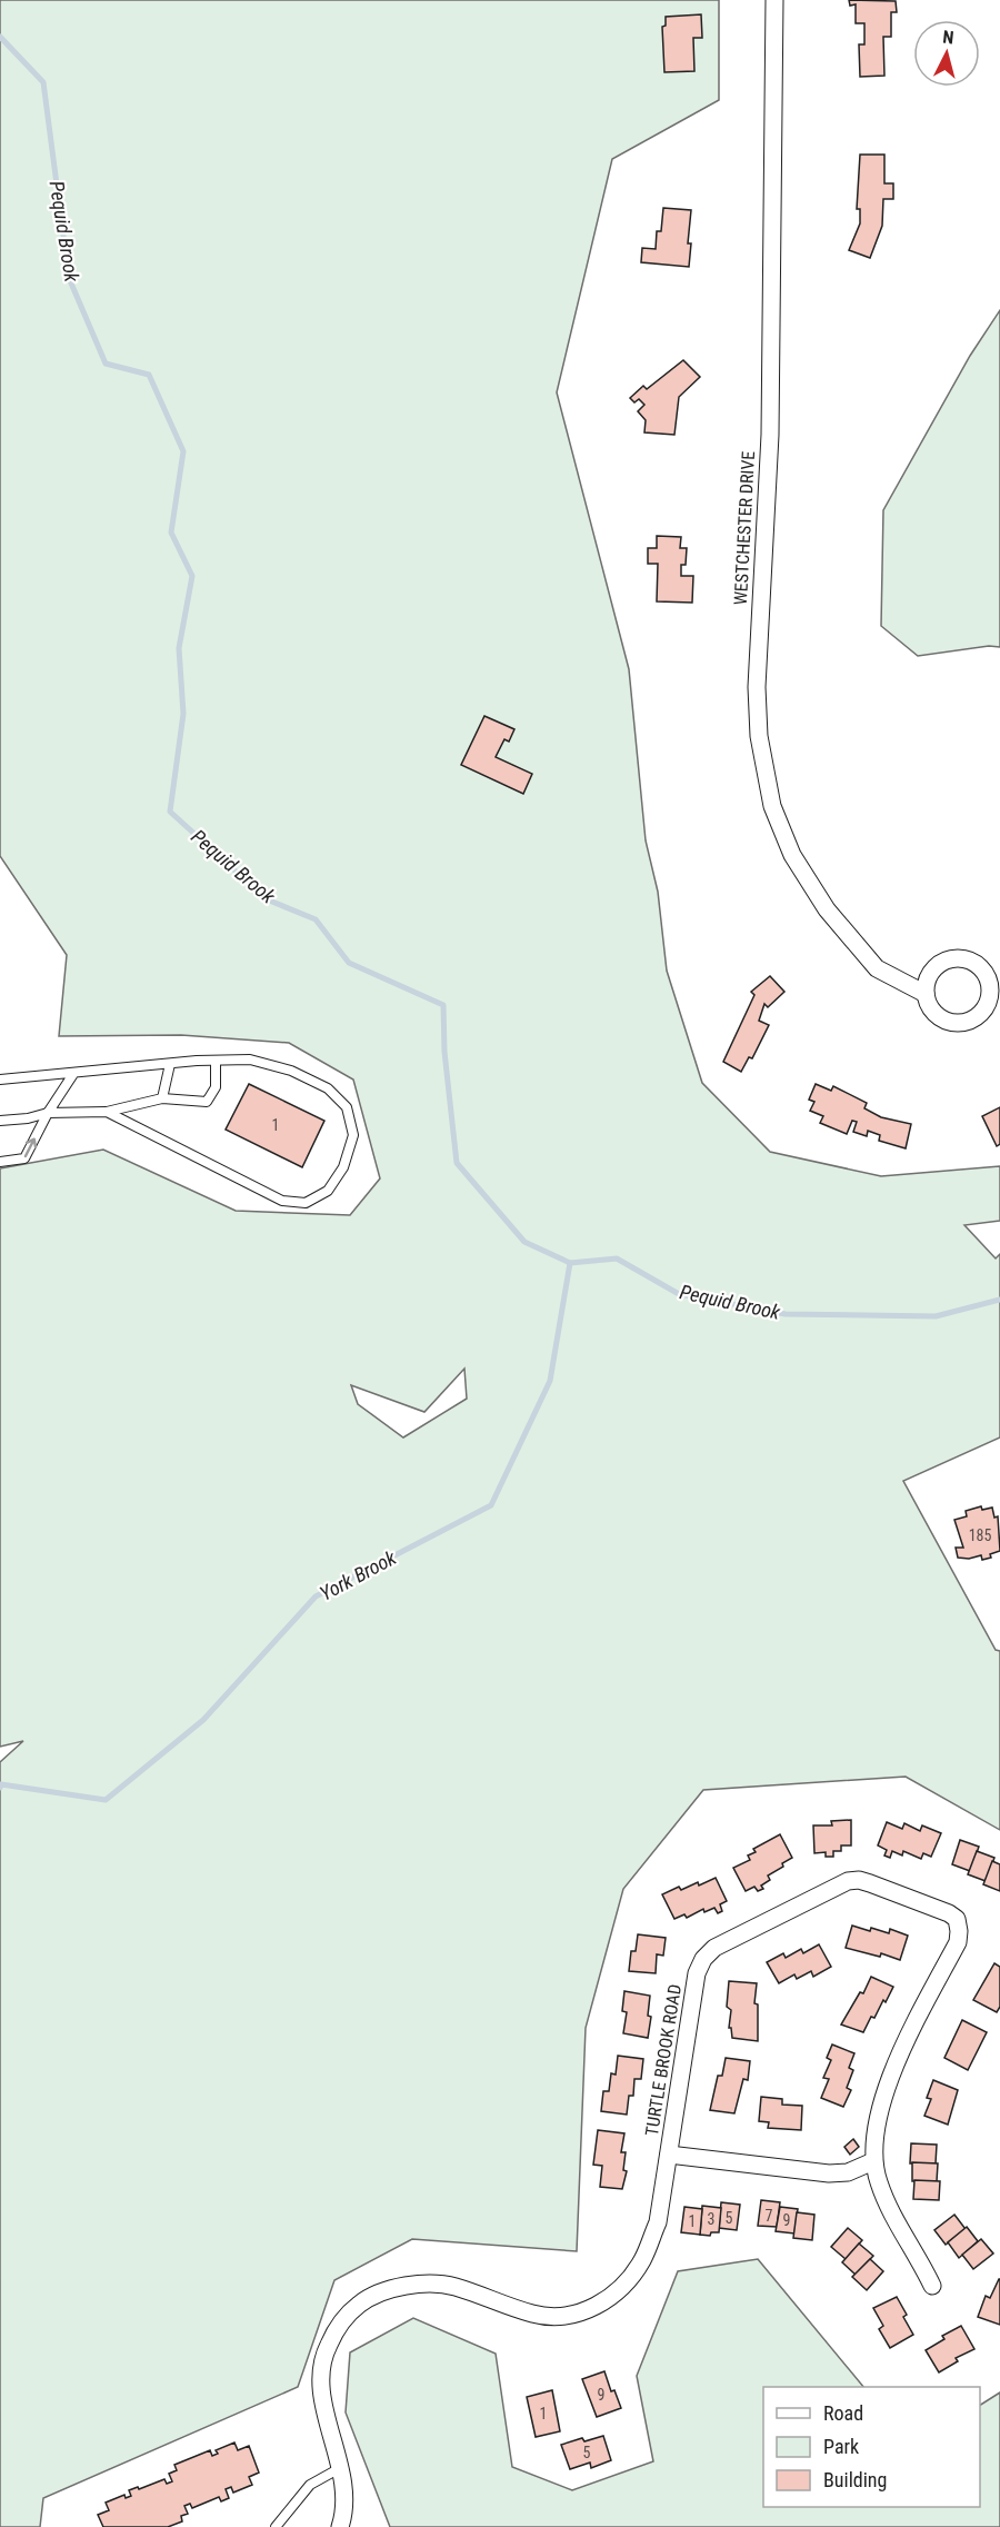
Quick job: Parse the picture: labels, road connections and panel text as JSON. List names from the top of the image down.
{
  "streets": {
    "street": ["WESTCHESTER DRIVE", "TURTLE BROOK ROAD"]
  },
  "water": ["Pequid Brook", "York Brook"],
  "house_numbers": [
    "1",
    "185",
    "7",
    "5",
    "3",
    "9",
    "1",
    "9",
    "1",
    "5"
  ],
  "legend": ["Road", "Park", "Building"],
  "north": "top"
}
